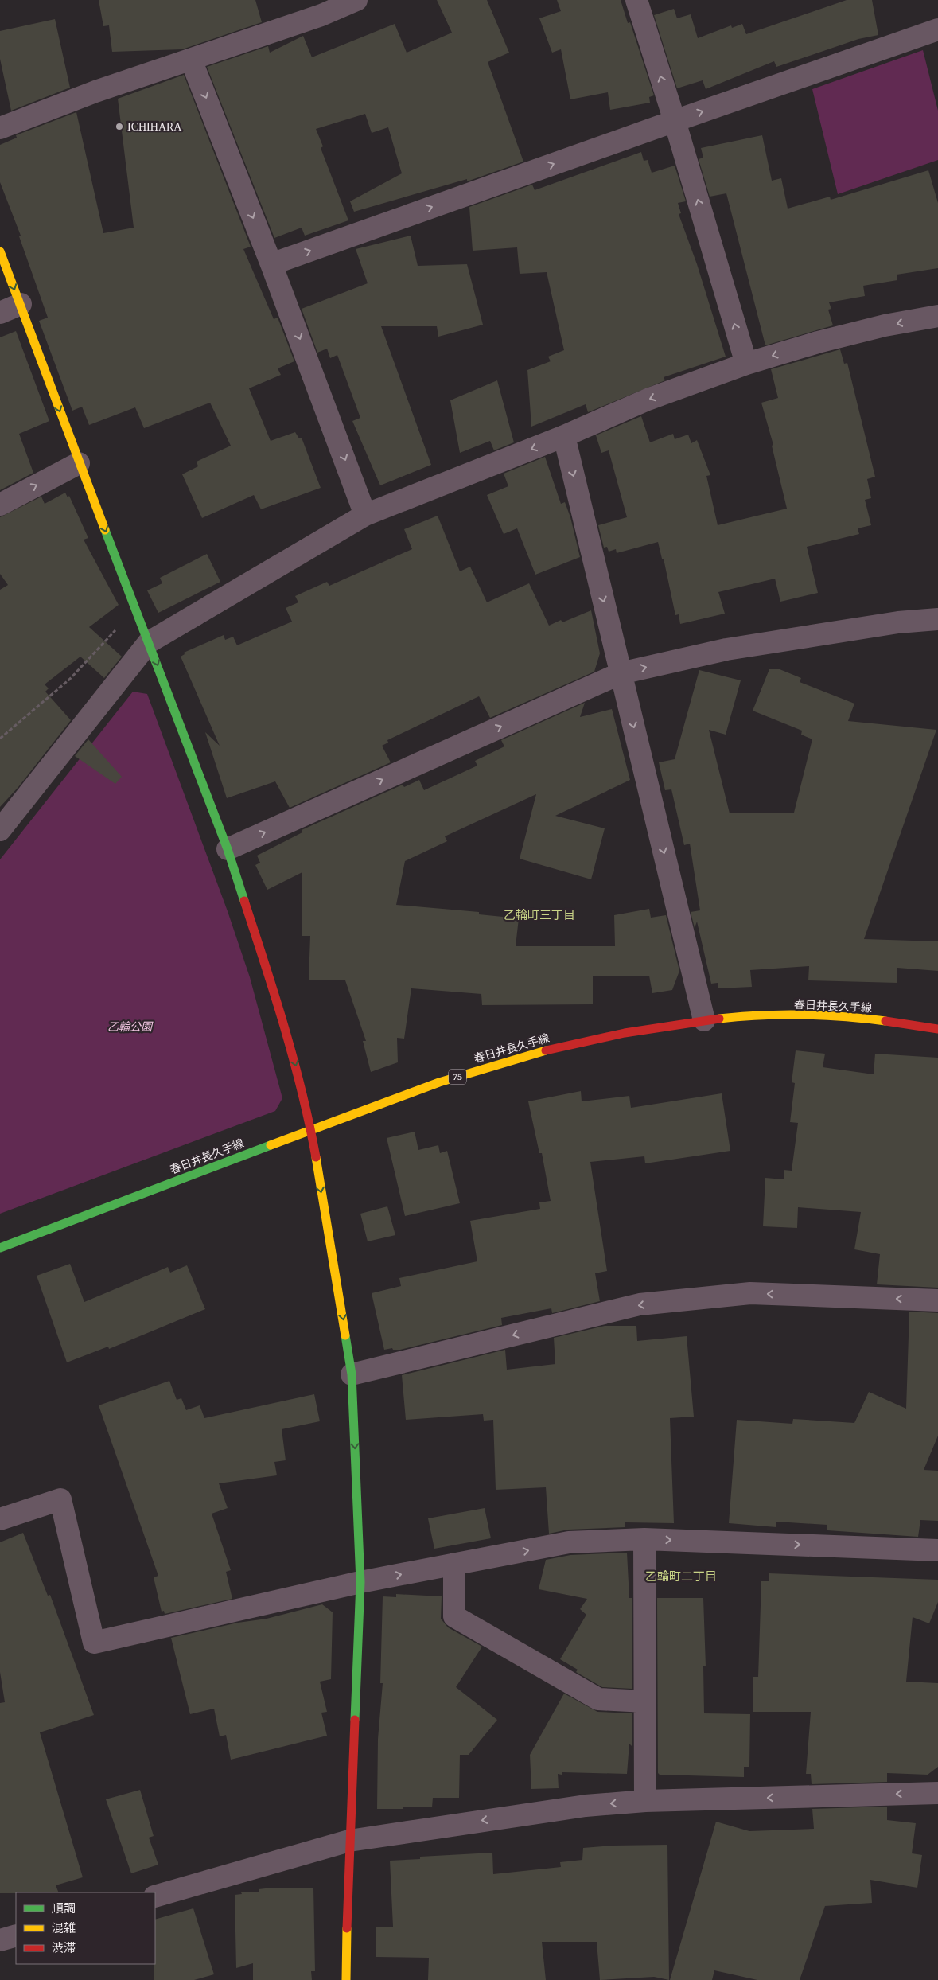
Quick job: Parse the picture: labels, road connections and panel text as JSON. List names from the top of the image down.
{
  "streets": {
    "street": ["春日井長久手線", "75"]
  },
  "districts": ["乙輪町三丁目", "乙輪町二丁目"],
  "parks": ["乙輪公園"],
  "places": ["ICHIHARA"],
  "legend": ["順調", "混雑", "渋滞"]
}
